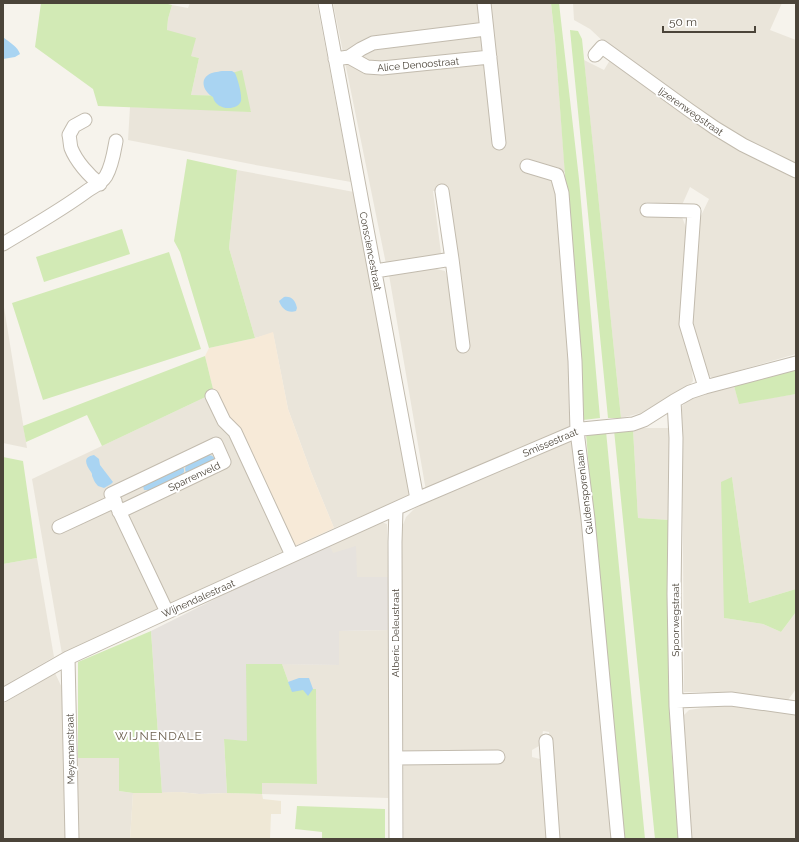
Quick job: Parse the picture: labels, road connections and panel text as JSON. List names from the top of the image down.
{
  "streets": {
    "street": [
      "Alice Denoostraat",
      "Ijzerenwegstraat",
      "Consciencestraat",
      "Smissestraat",
      "Sparrenveld",
      "Guldensporenlaan",
      "Wijnendalestraat",
      "Spoorwegstraat",
      "Alberic Deleustraat",
      "Meysmanstraat"
    ]
  },
  "crossings": [
    ["Consciencestraat", "Smissestraat"],
    ["Smissestraat", "Guldensporenlaan"],
    ["Smissestraat", "Wijnendalestraat"],
    ["Smissestraat", "Spoorwegstraat"],
    ["Smissestraat", "Alberic Deleustraat"],
    ["Wijnendalestraat", "Alberic Deleustraat"],
    ["Wijnendalestraat", "Meysmanstraat"]
  ],
  "districts": ["WIJNENDALE"],
  "scale_bar": "50 m"
}
